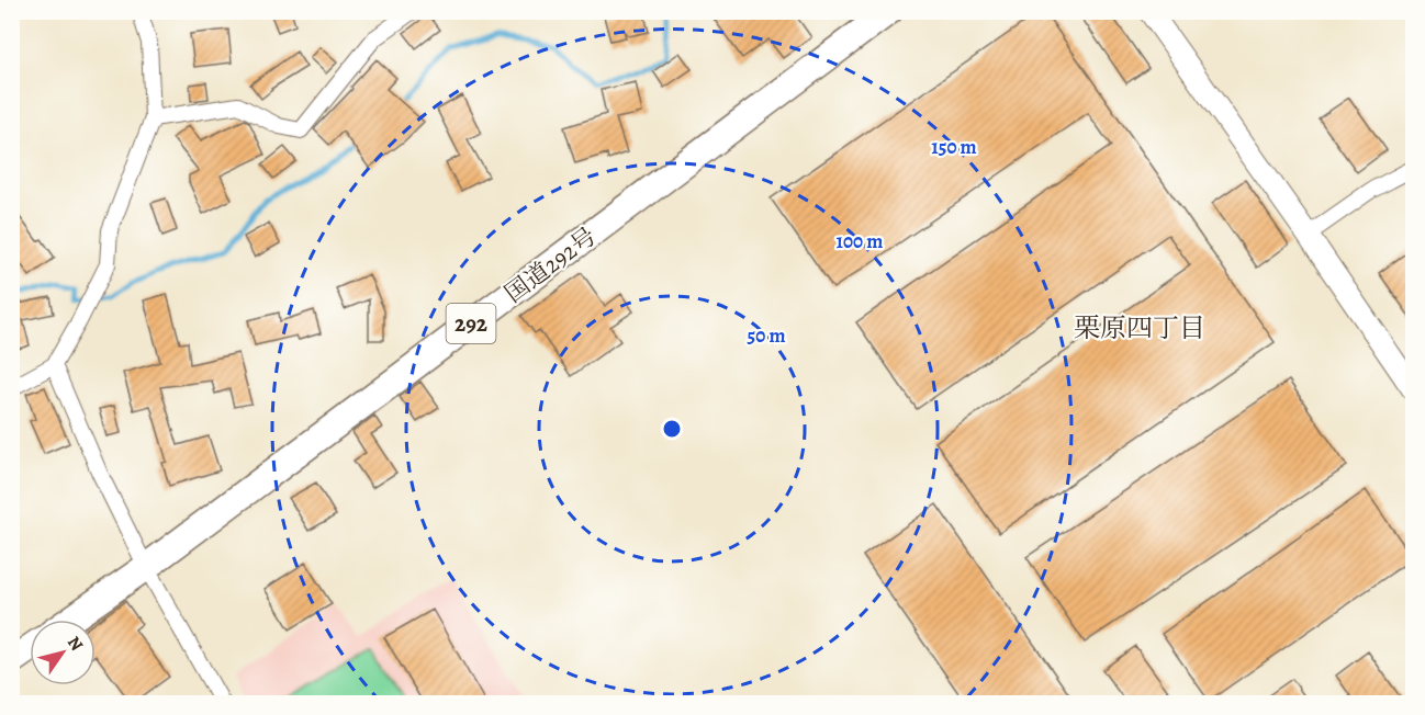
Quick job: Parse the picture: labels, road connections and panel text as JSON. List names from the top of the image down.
{
  "streets": {
    "highway": ["国道292号", "292"]
  },
  "districts": ["栗原四丁目"],
  "north": "top right",
  "rings": ["150 m", "100 m", "50 m"]
}
